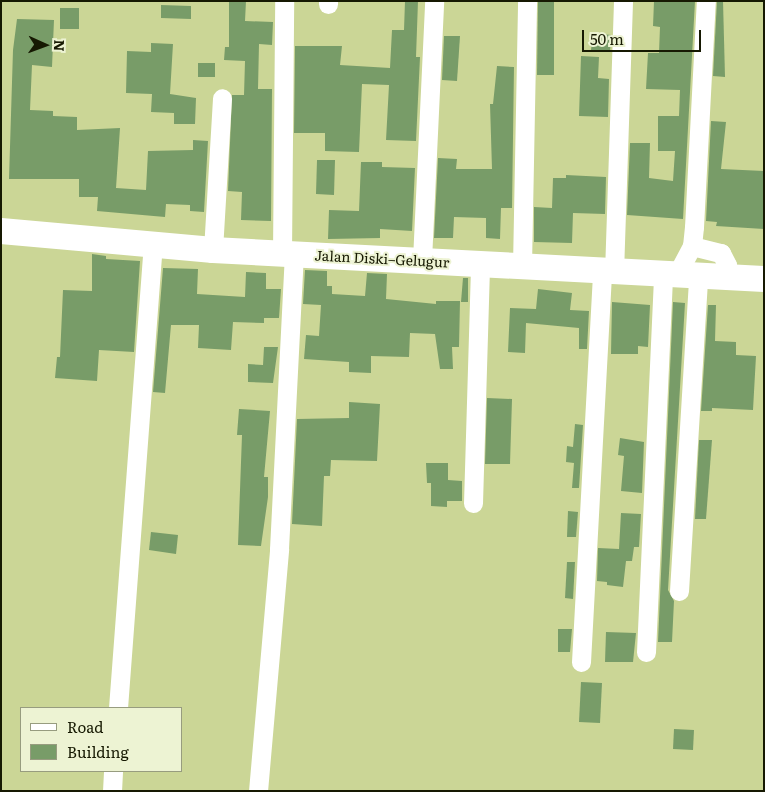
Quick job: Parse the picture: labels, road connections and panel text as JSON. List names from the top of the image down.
{
  "streets": {
    "main road": ["Jalan Diski–Gelugur"]
  },
  "legend": ["Road", "Building"],
  "scale_bar": "50 m",
  "north": "right"
}
